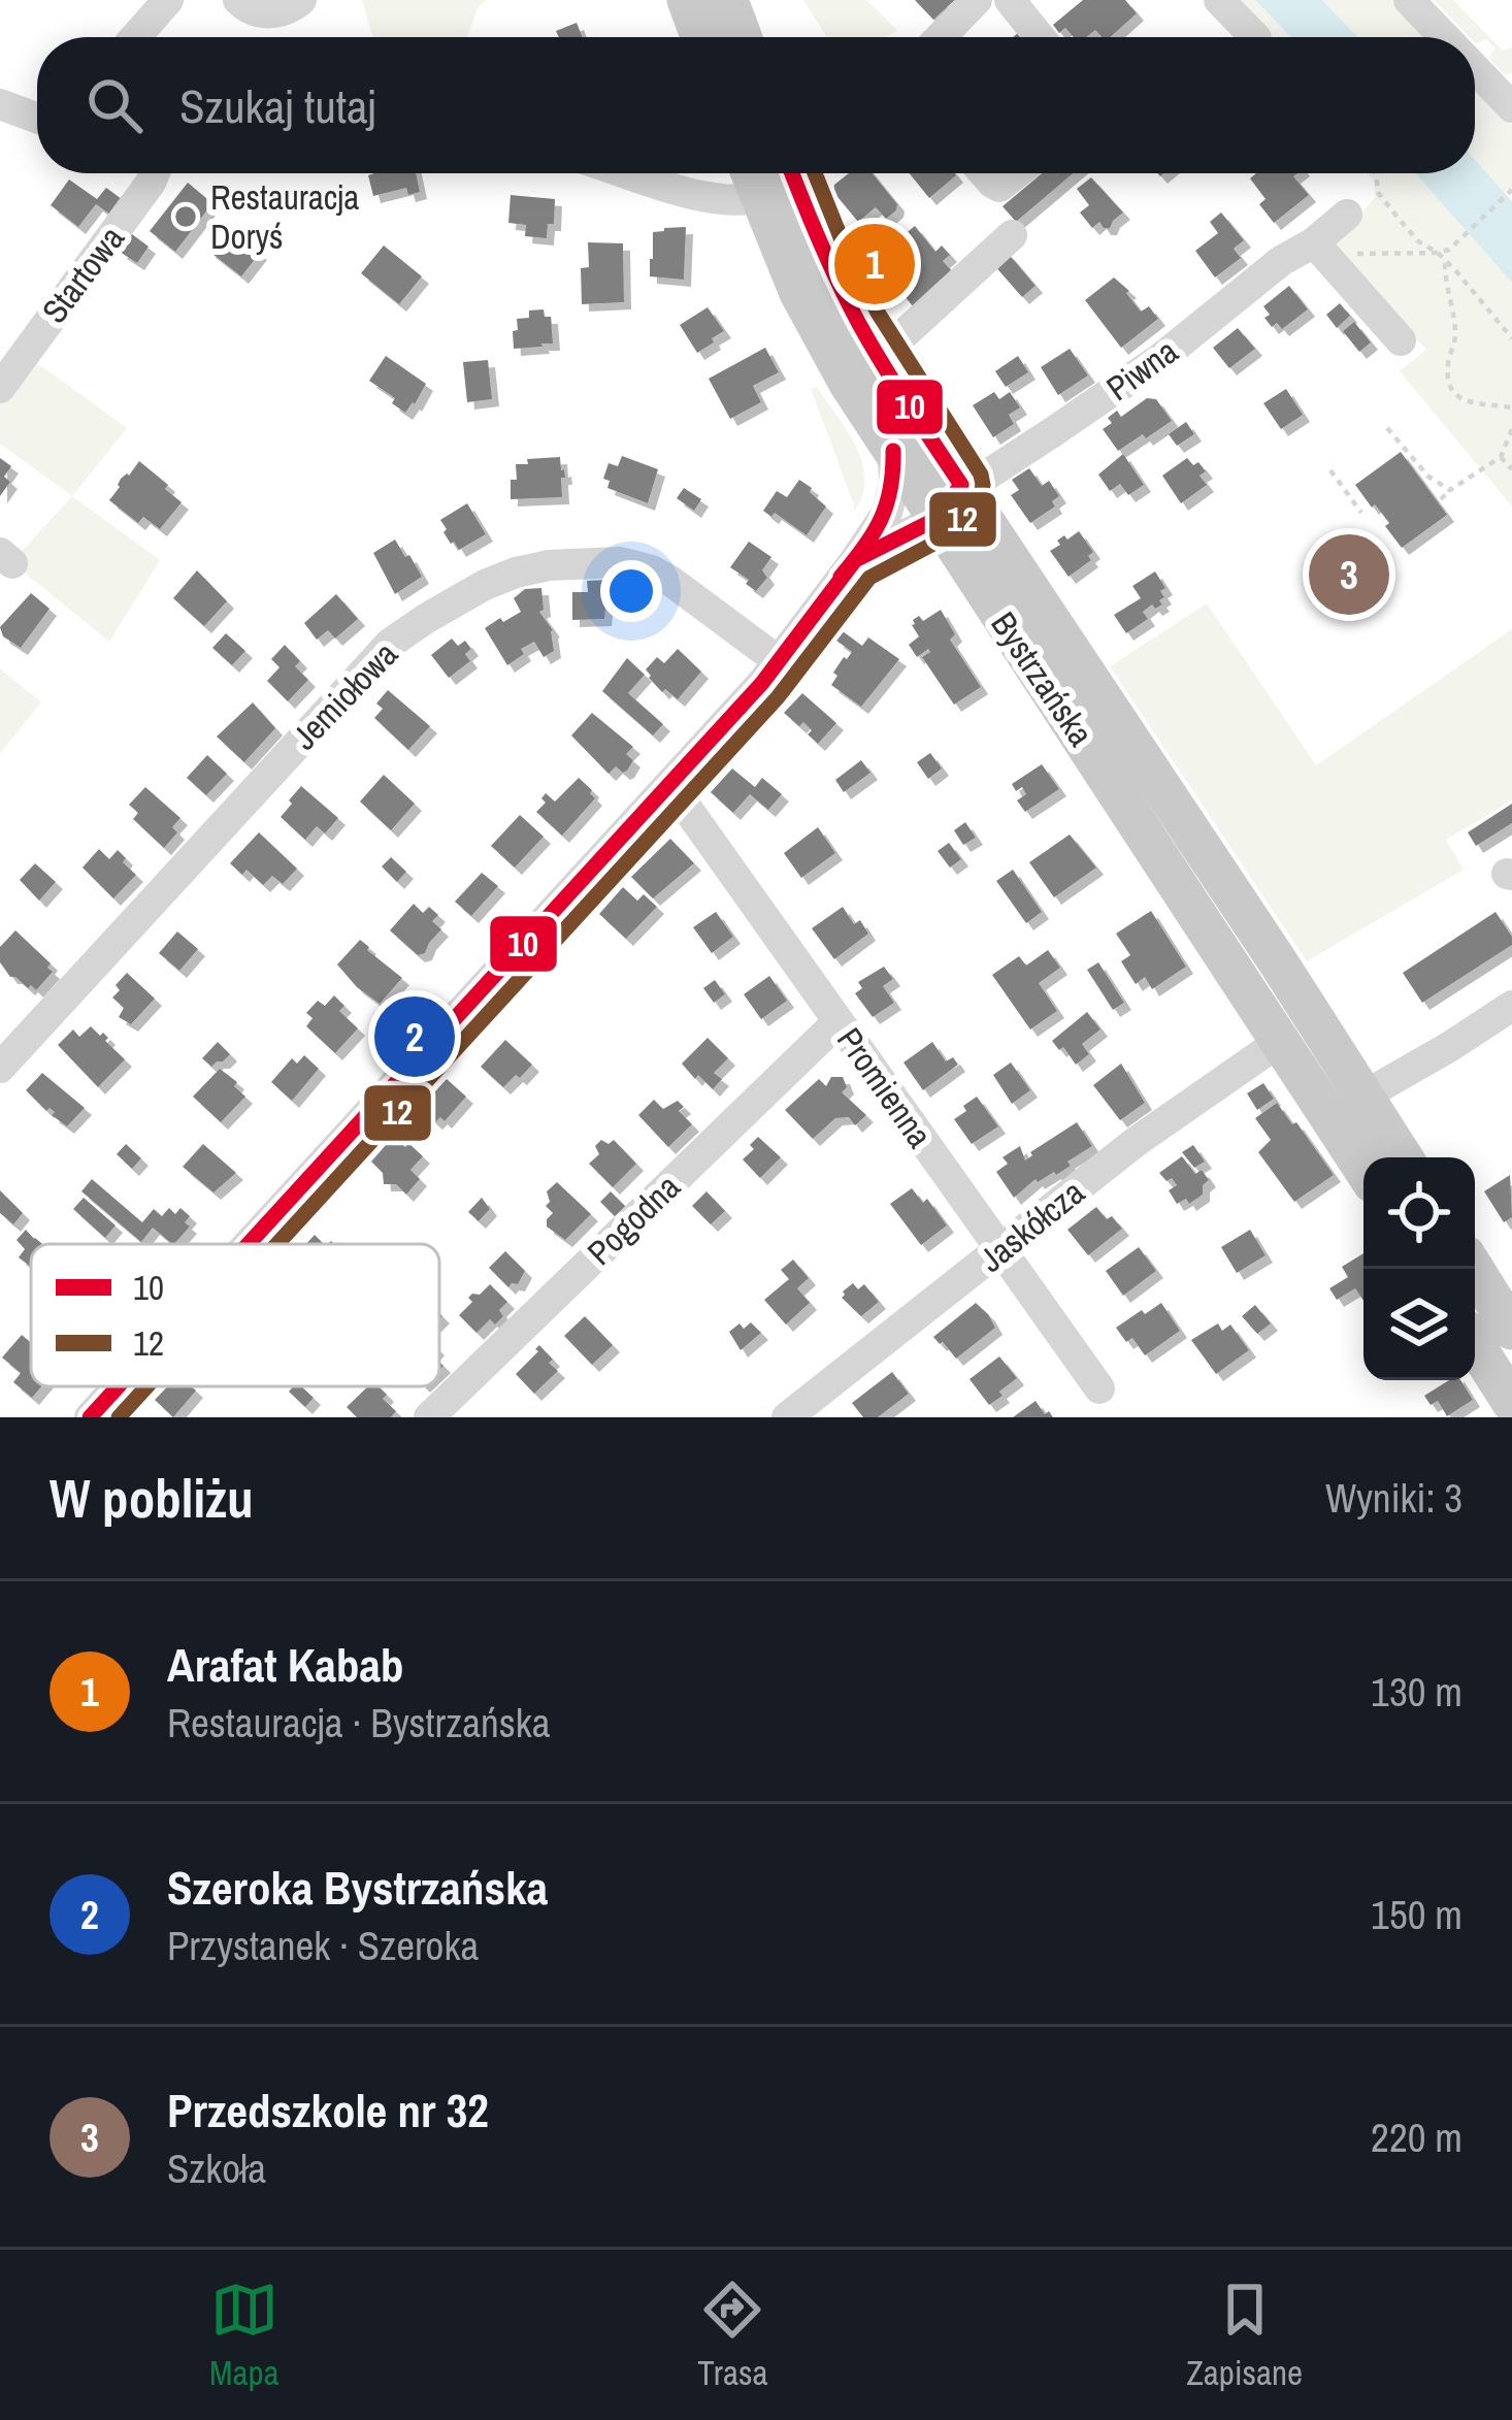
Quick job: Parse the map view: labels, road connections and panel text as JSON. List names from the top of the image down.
{
  "streets": {
    "main road": ["Bystrzańska"],
    "street": [
      "Startowa",
      "Piwna",
      "Jemiołowa",
      "Promienna",
      "Pogodna",
      "Jaskółcza"
    ]
  },
  "crossings": [
    ["Piwna", "Bystrzańska"],
    ["Piwna", "Jemiołowa"],
    ["Piwna", "Promienna"],
    ["Bystrzańska", "Jaskółcza"],
    ["Promienna", "Pogodna"],
    ["Promienna", "Jaskółcza"]
  ],
  "places": ["Restauracja Doryś"],
  "lines": ["transit line 10", "transit line 12"],
  "legend": ["10", "12"],
  "page": {
    "search": "Szukaj tutaj",
    "pins": ["1", "3", "2"],
    "heading": ["W pobliżu", "Wyniki: 3"],
    "list": [
      {
        "mark": "1",
        "name": "Arafat Kabab",
        "note": "Restauracja · Bystrzańska",
        "value": "130 m"
      },
      {
        "mark": "2",
        "name": "Szeroka Bystrzańska",
        "note": "Przystanek · Szeroka",
        "value": "150 m"
      },
      {
        "mark": "3",
        "name": "Przedszkole nr 32",
        "note": "Szkoła",
        "value": "220 m"
      }
    ],
    "nav": ["Mapa", "Trasa", "Zapisane"]
  }
}
